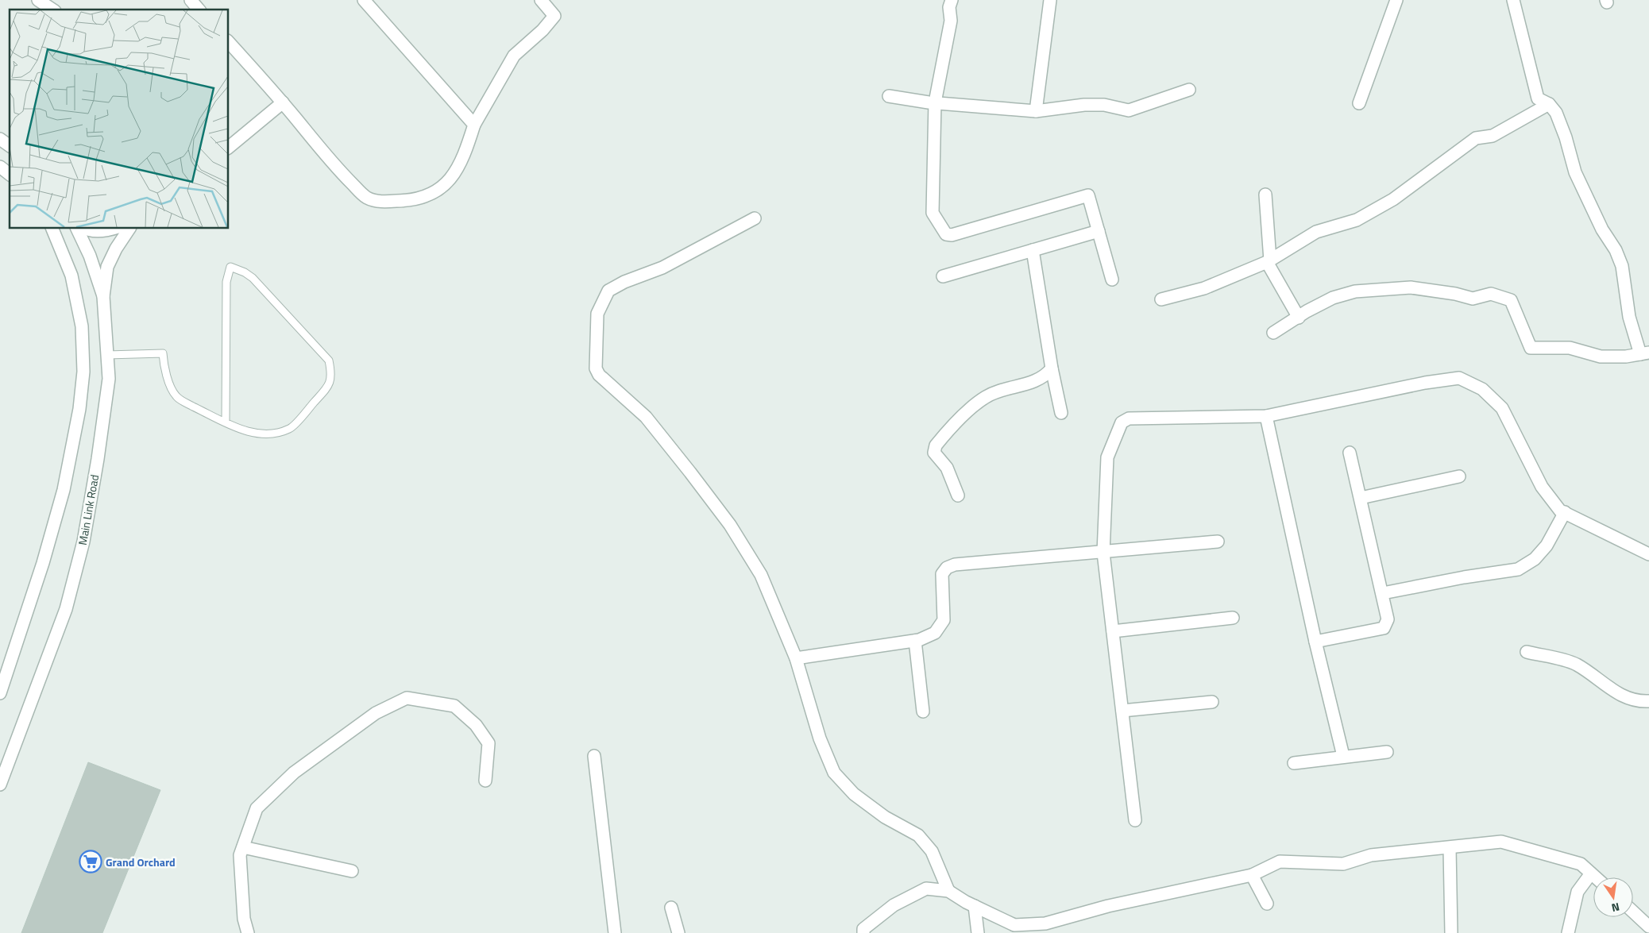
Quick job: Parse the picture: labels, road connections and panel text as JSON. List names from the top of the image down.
{
  "streets": {
    "street": ["Main Link Road"]
  },
  "places": {
    "supermarket": ["Grand Orchard"]
  },
  "north": "bottom"
}
